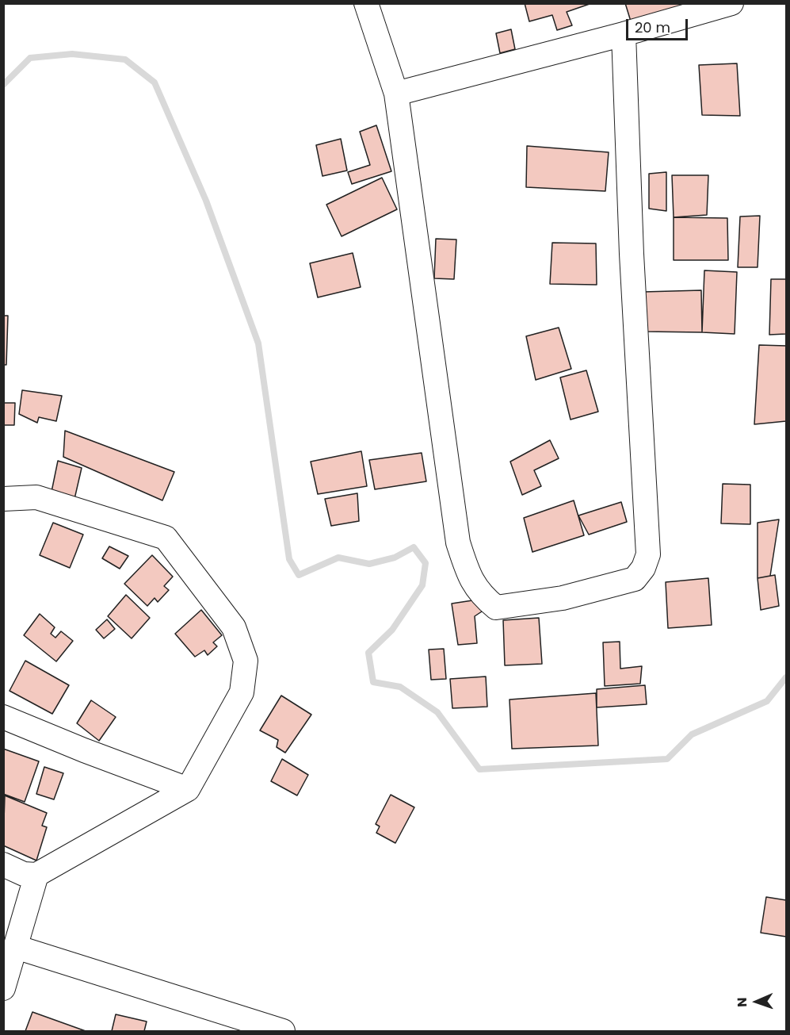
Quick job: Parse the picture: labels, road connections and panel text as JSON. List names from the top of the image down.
{
  "scale_bar": "20 m",
  "north": "left"
}
